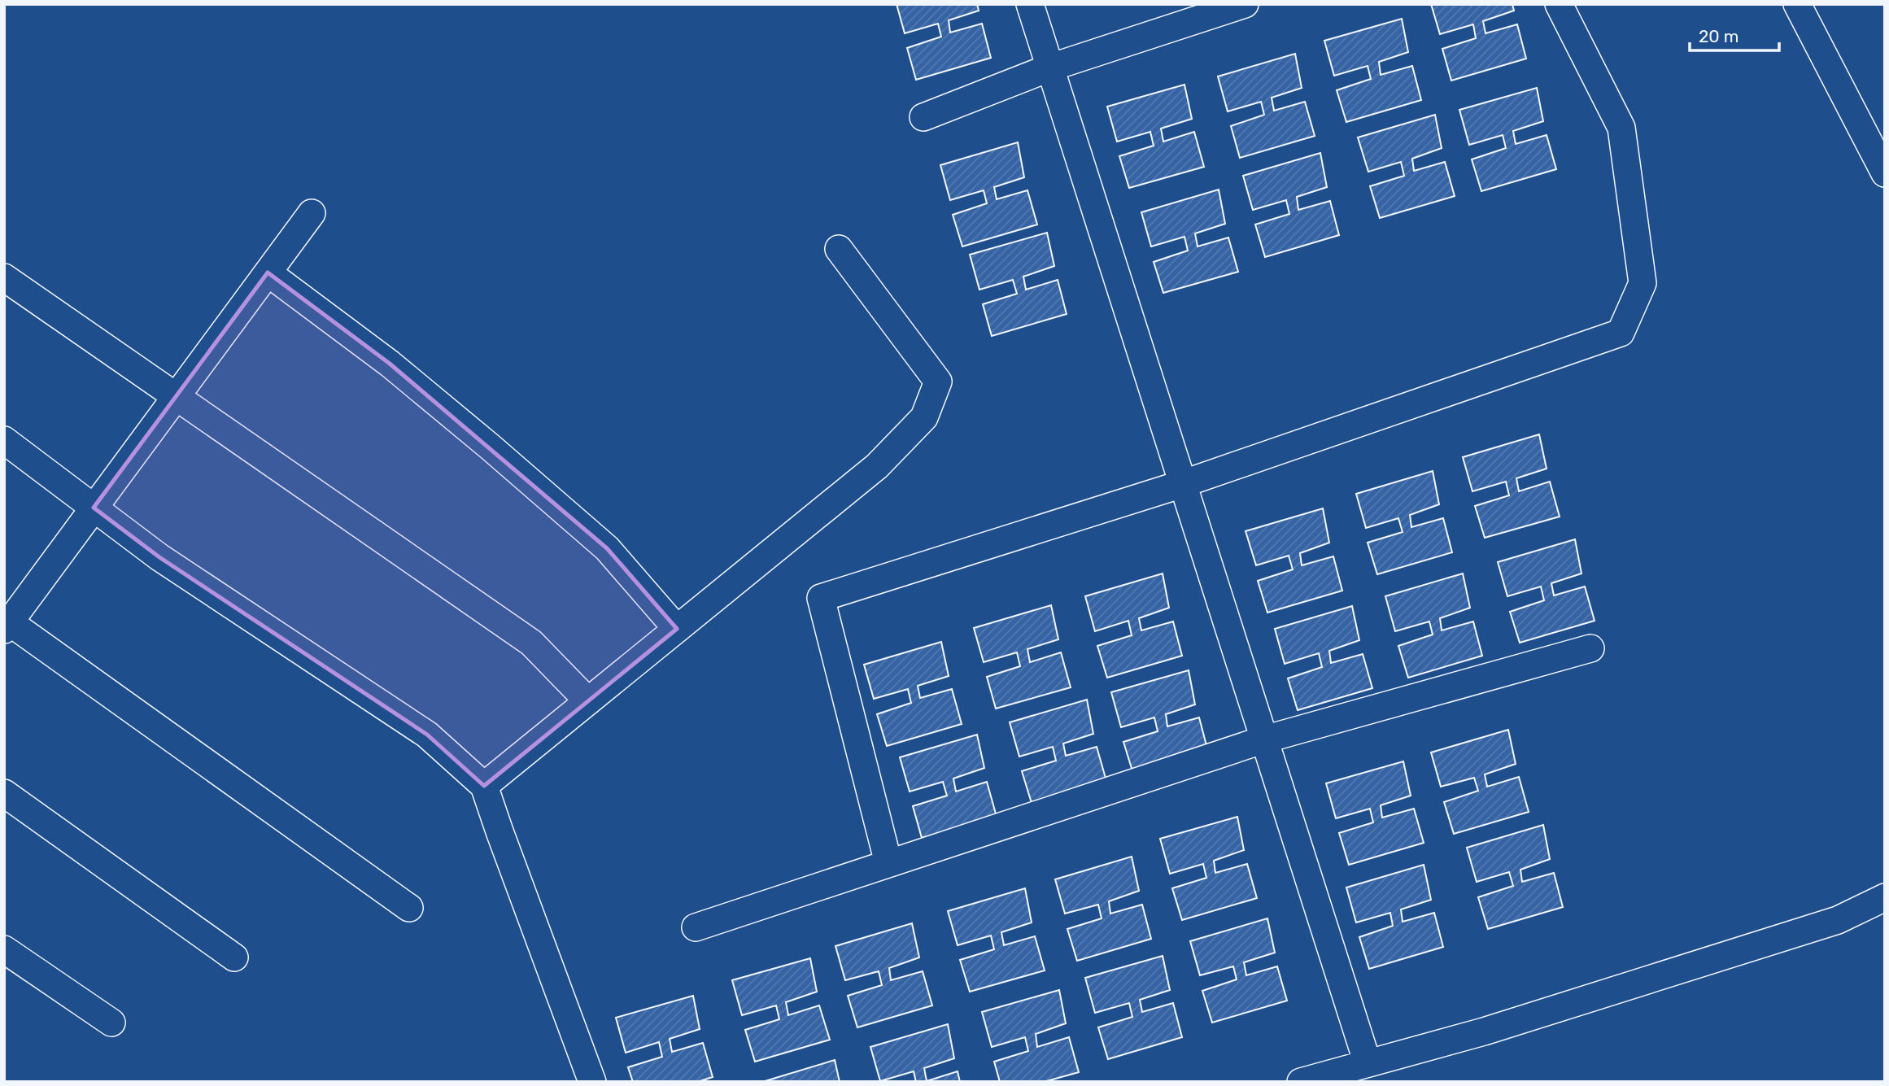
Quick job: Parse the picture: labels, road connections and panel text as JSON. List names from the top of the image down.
{
  "scale_bar": "20 m"
}
